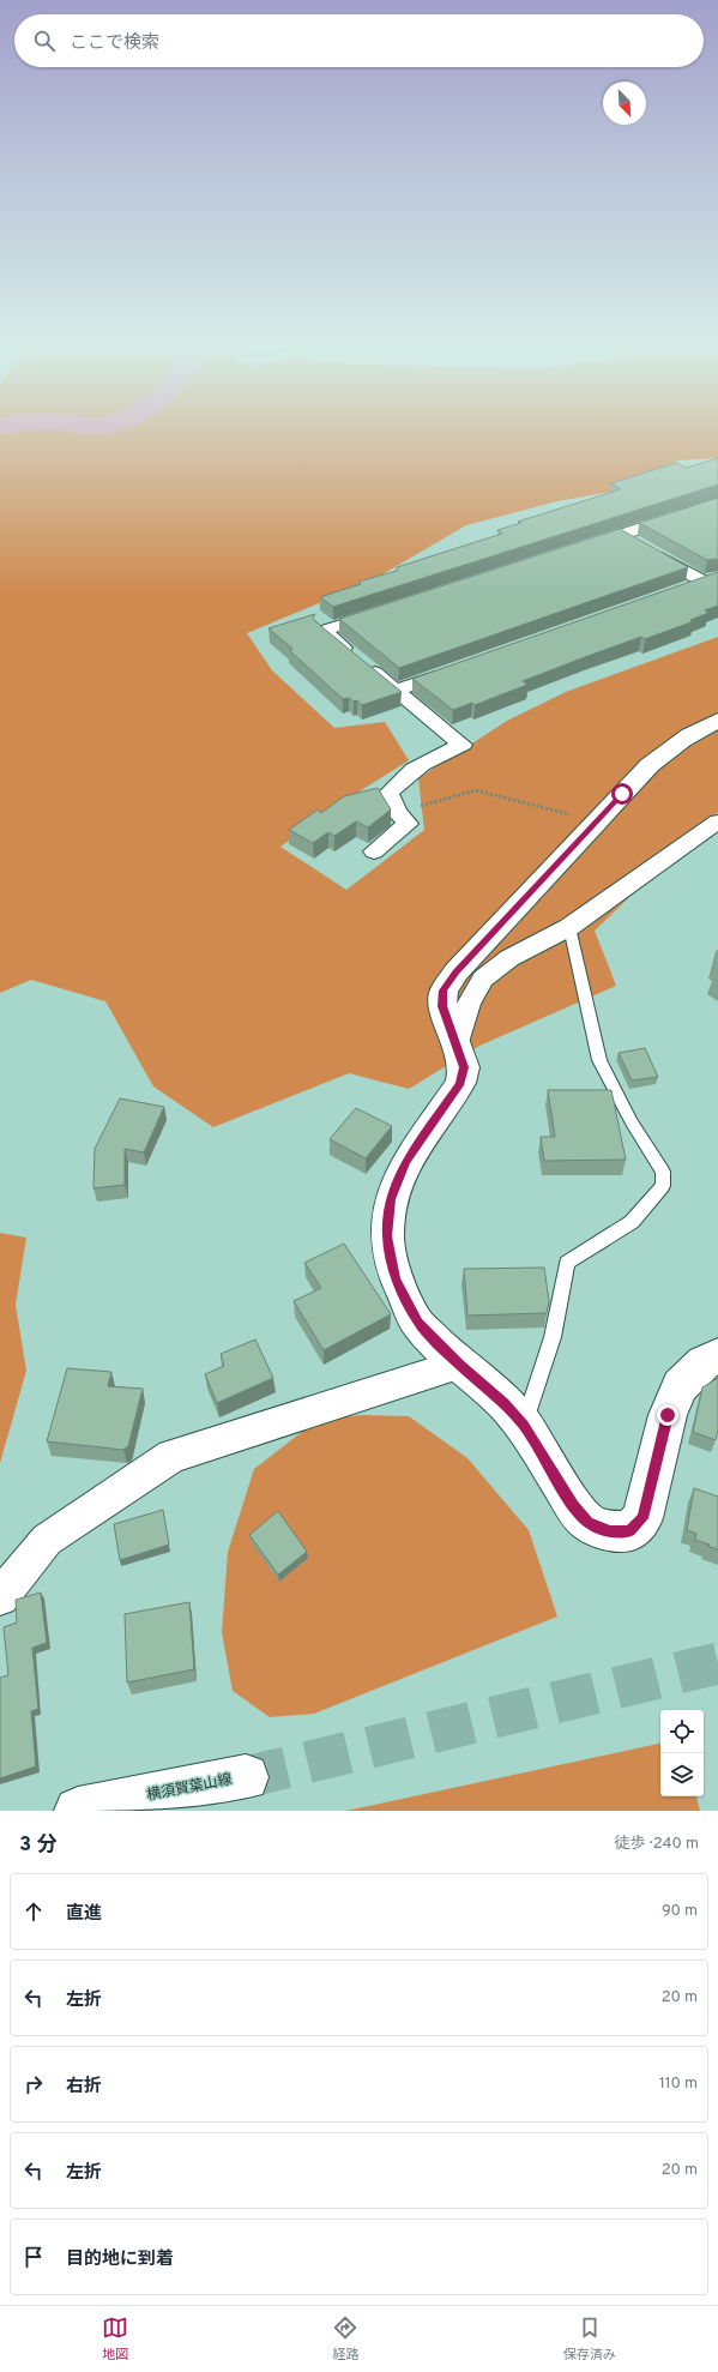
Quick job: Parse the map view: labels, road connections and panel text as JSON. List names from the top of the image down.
{
  "streets": {
    "street": ["横須賀葉山線"]
  },
  "north": "bottom right",
  "page": {
    "search": "ここで検索",
    "heading": ["3 分", "徒歩 · 240 m"],
    "list": [
      ["直進", "90 m"],
      ["左折", "20 m"],
      ["右折", "110 m"],
      ["左折", "20 m"],
      "目的地に到着"
    ],
    "nav": ["地図", "経路", "保存済み"]
  }
}
